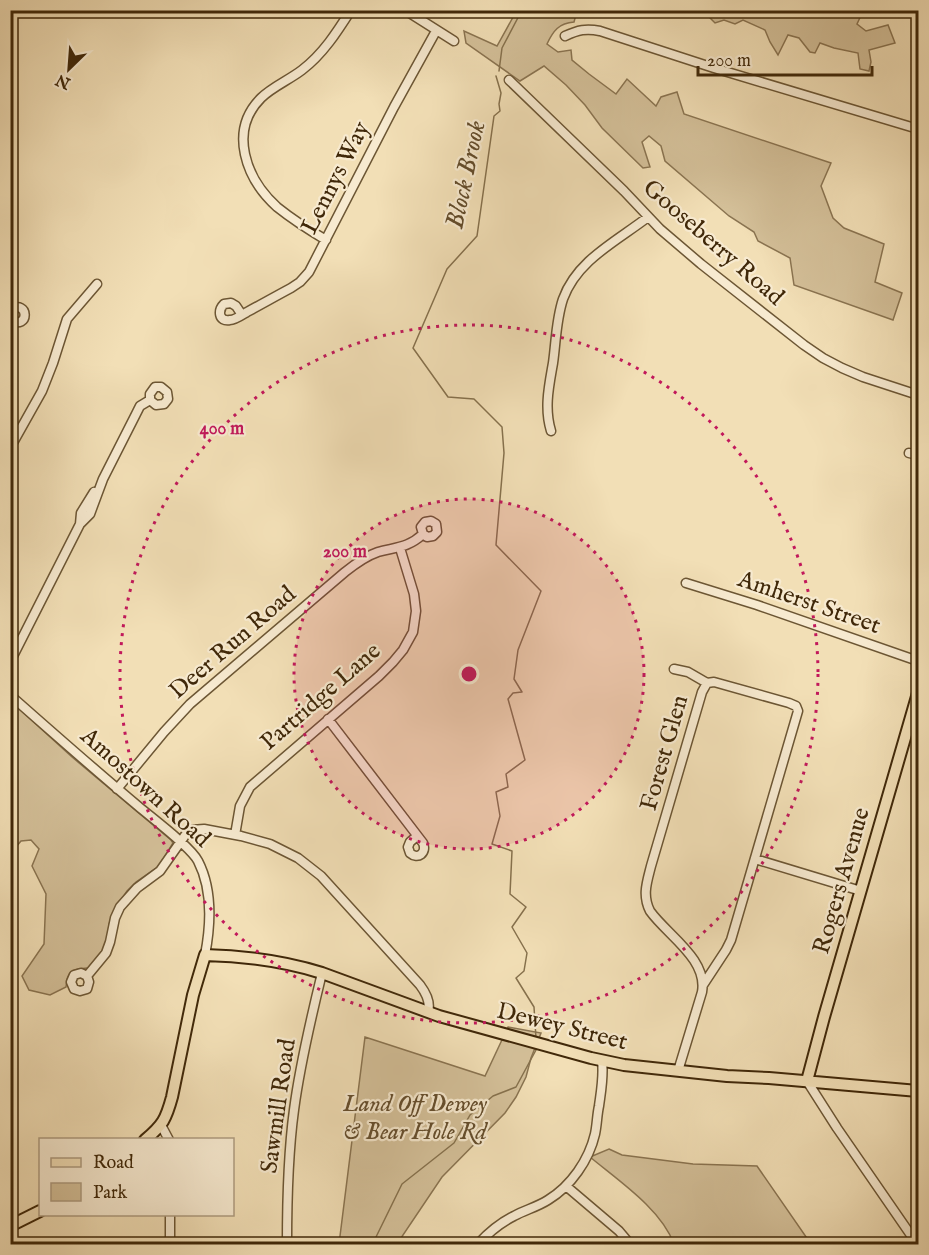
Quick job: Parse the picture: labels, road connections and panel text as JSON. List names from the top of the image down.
{
  "streets": {
    "main road": ["Amostown Road", "Rogers Avenue", "Dewey Street"],
    "street": [
      "Lennys Way",
      "Gooseberry Road",
      "Amherst Street",
      "Deer Run Road",
      "Partridge Lane",
      "Forest Glen",
      "Sawmill Road"
    ]
  },
  "crossings": [
    ["Deer Run Road", "Partridge Lane"],
    ["Deer Run Road", "Amostown Road"],
    ["Forest Glen", "Dewey Street"],
    ["Amostown Road", "Dewey Street"],
    ["Rogers Avenue", "Dewey Street"],
    ["Dewey Street", "Sawmill Road"]
  ],
  "water": ["Block Brook"],
  "parks": ["Land Off Dewey & Bear Hole Rd"],
  "legend": ["Road", "Park"],
  "scale_bar": "200 m",
  "north": "bottom left",
  "rings": ["400 m", "200 m"]
}
